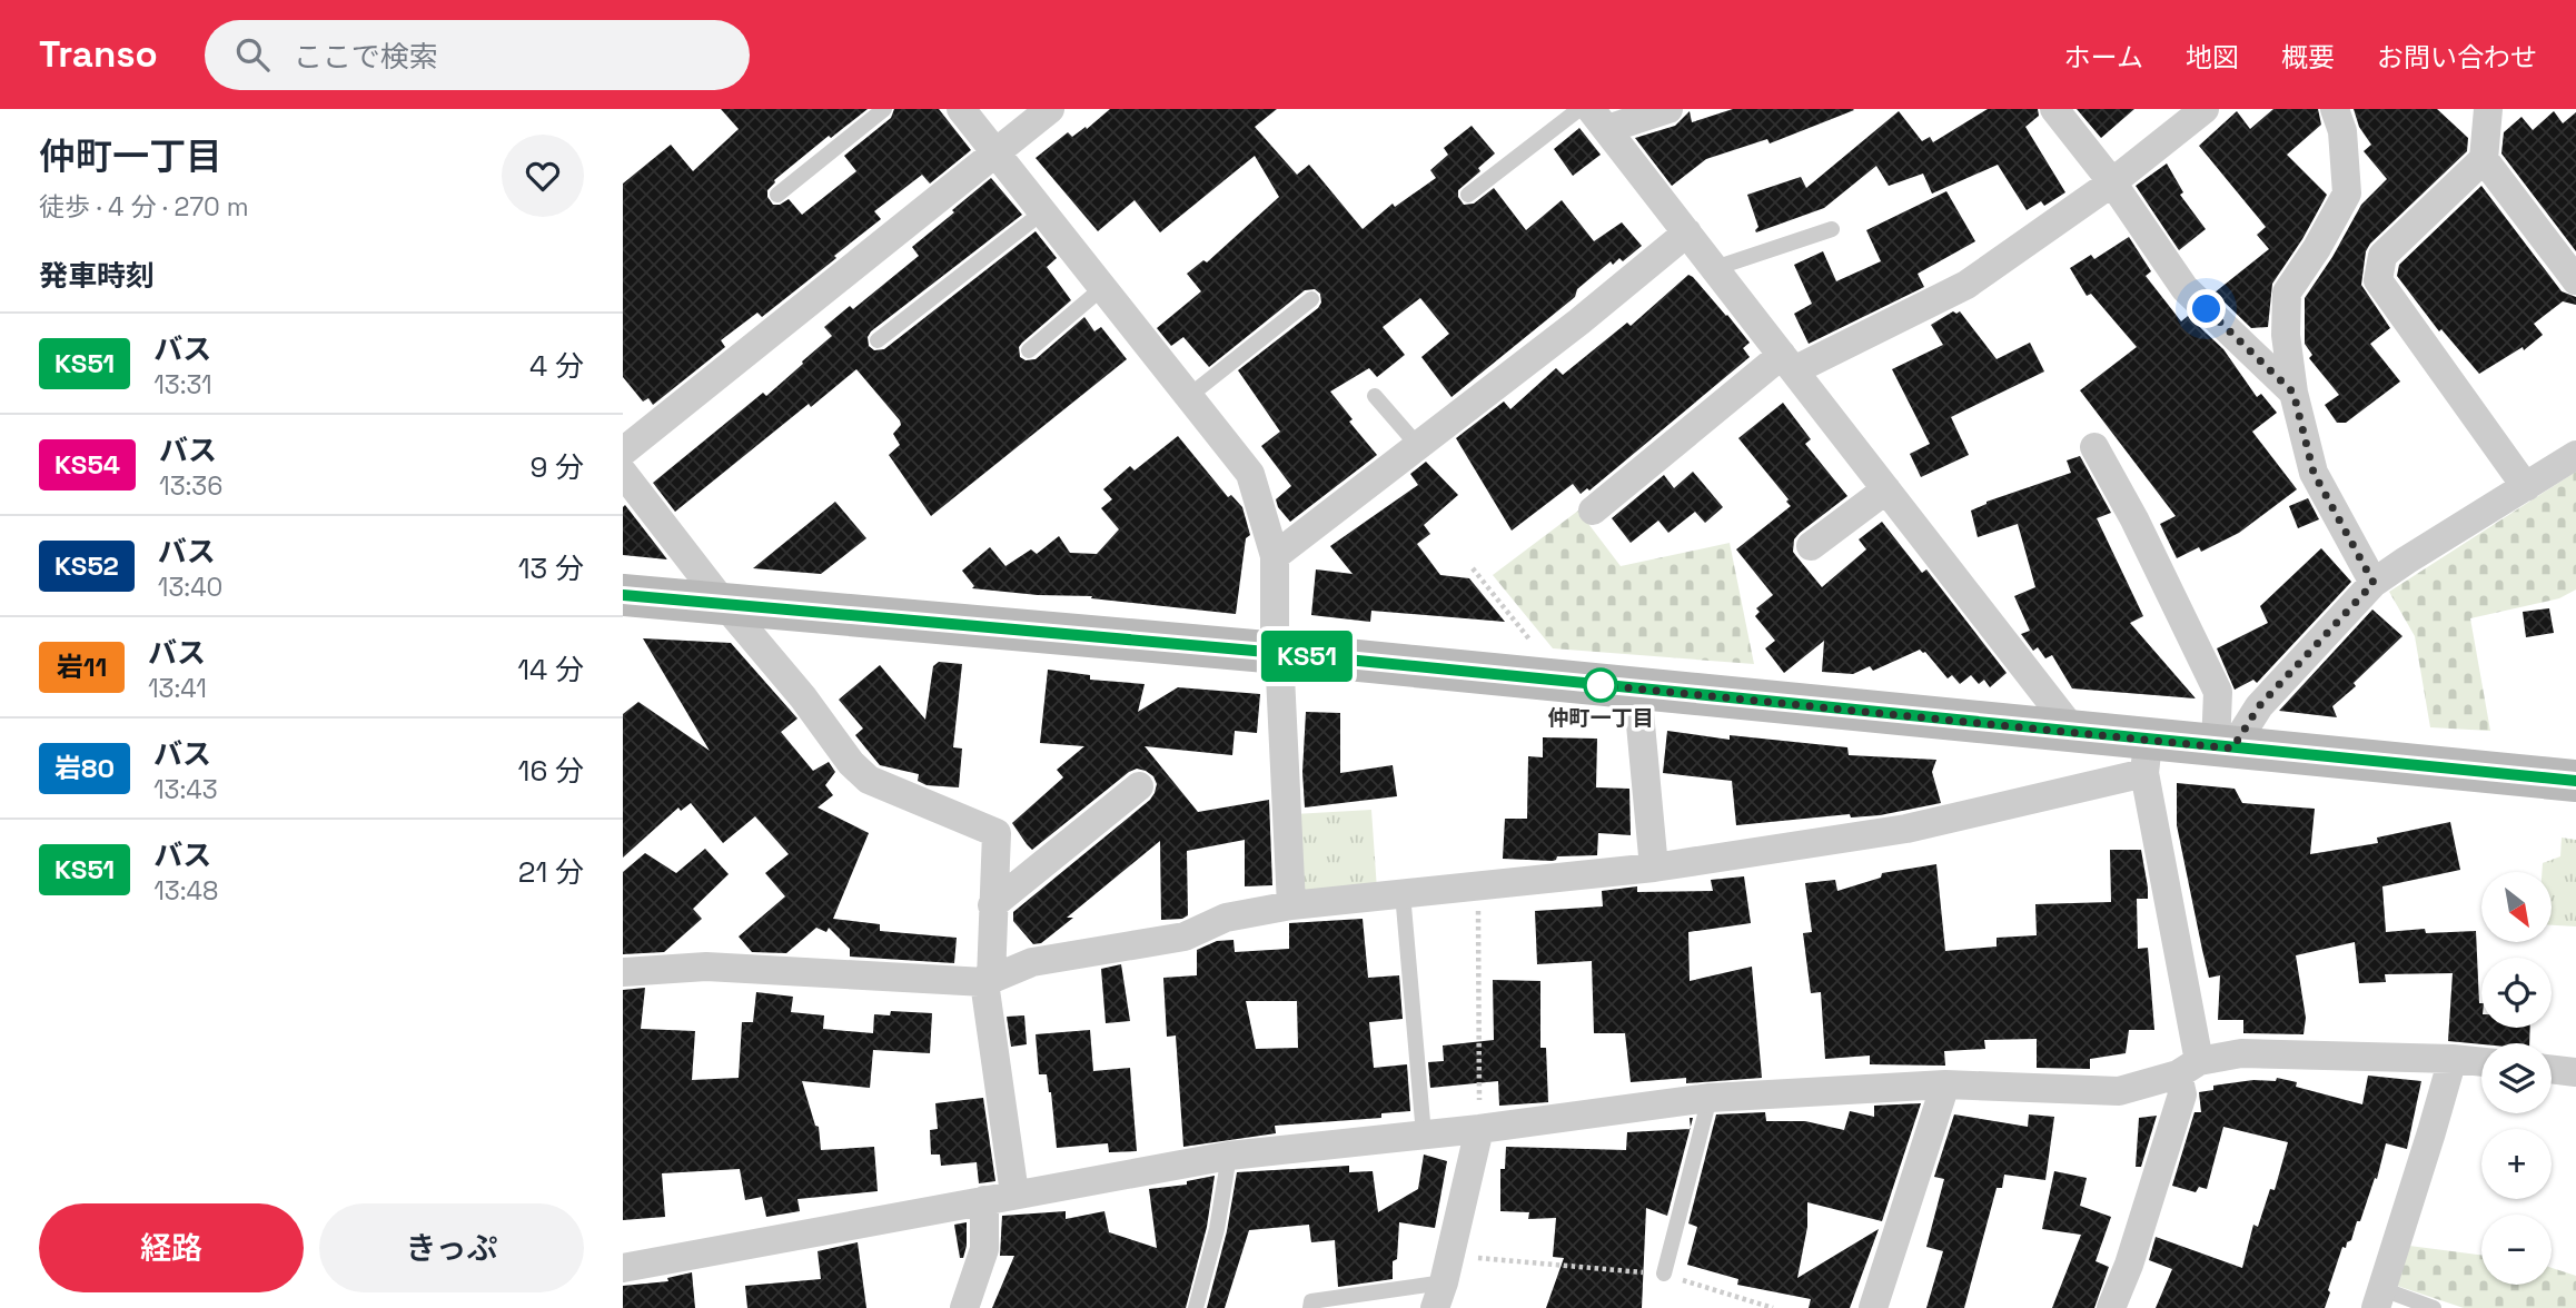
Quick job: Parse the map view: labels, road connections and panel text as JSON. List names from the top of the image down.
{
  "places": ["仲町一丁目"],
  "lines": ["bus line KS51"],
  "north": "bottom right",
  "page": {
    "header": "Transo",
    "search": "ここで検索",
    "nav": [
      "ホーム",
      "地図",
      "概要",
      "お問い合わせ"
    ],
    "heading": [
      ["仲町一丁目", "徒歩 · 4 分 · 270 m"],
      "発車時刻"
    ],
    "on_map": "KS51",
    "list": [
      {
        "mark": "KS51",
        "name": "バス",
        "note": "13:31",
        "value": "4 分"
      },
      {
        "mark": "KS54",
        "name": "バス",
        "note": "13:36",
        "value": "9 分"
      },
      {
        "mark": "KS52",
        "name": "バス",
        "note": "13:40",
        "value": "13 分"
      },
      {
        "mark": "岩11",
        "name": "バス",
        "note": "13:41",
        "value": "14 分"
      },
      {
        "mark": "岩80",
        "name": "バス",
        "note": "13:43",
        "value": "16 分"
      },
      {
        "mark": "KS51",
        "name": "バス",
        "note": "13:48",
        "value": "21 分"
      }
    ],
    "map_buttons": ["+", "−"],
    "buttons": ["経路", "きっぷ"]
  }
}
